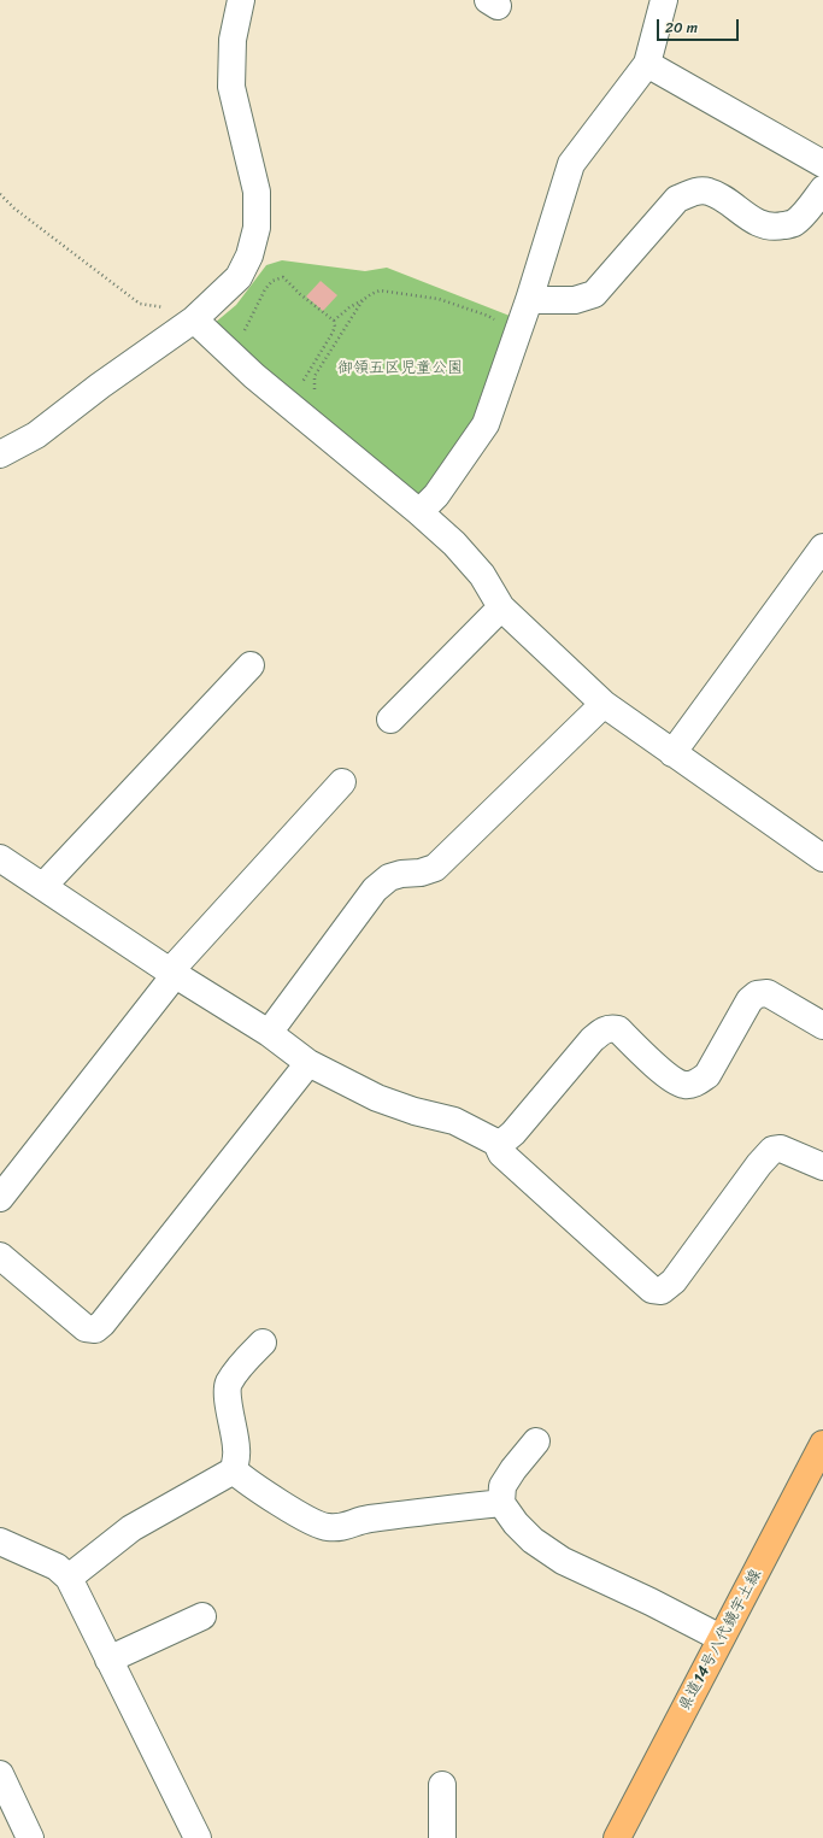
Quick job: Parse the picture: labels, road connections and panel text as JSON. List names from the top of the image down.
{
  "streets": {
    "main road": ["県道14号八代鏡宇土線"]
  },
  "parks": ["御領五区児童公園"],
  "scale_bar": "20 m"
}
